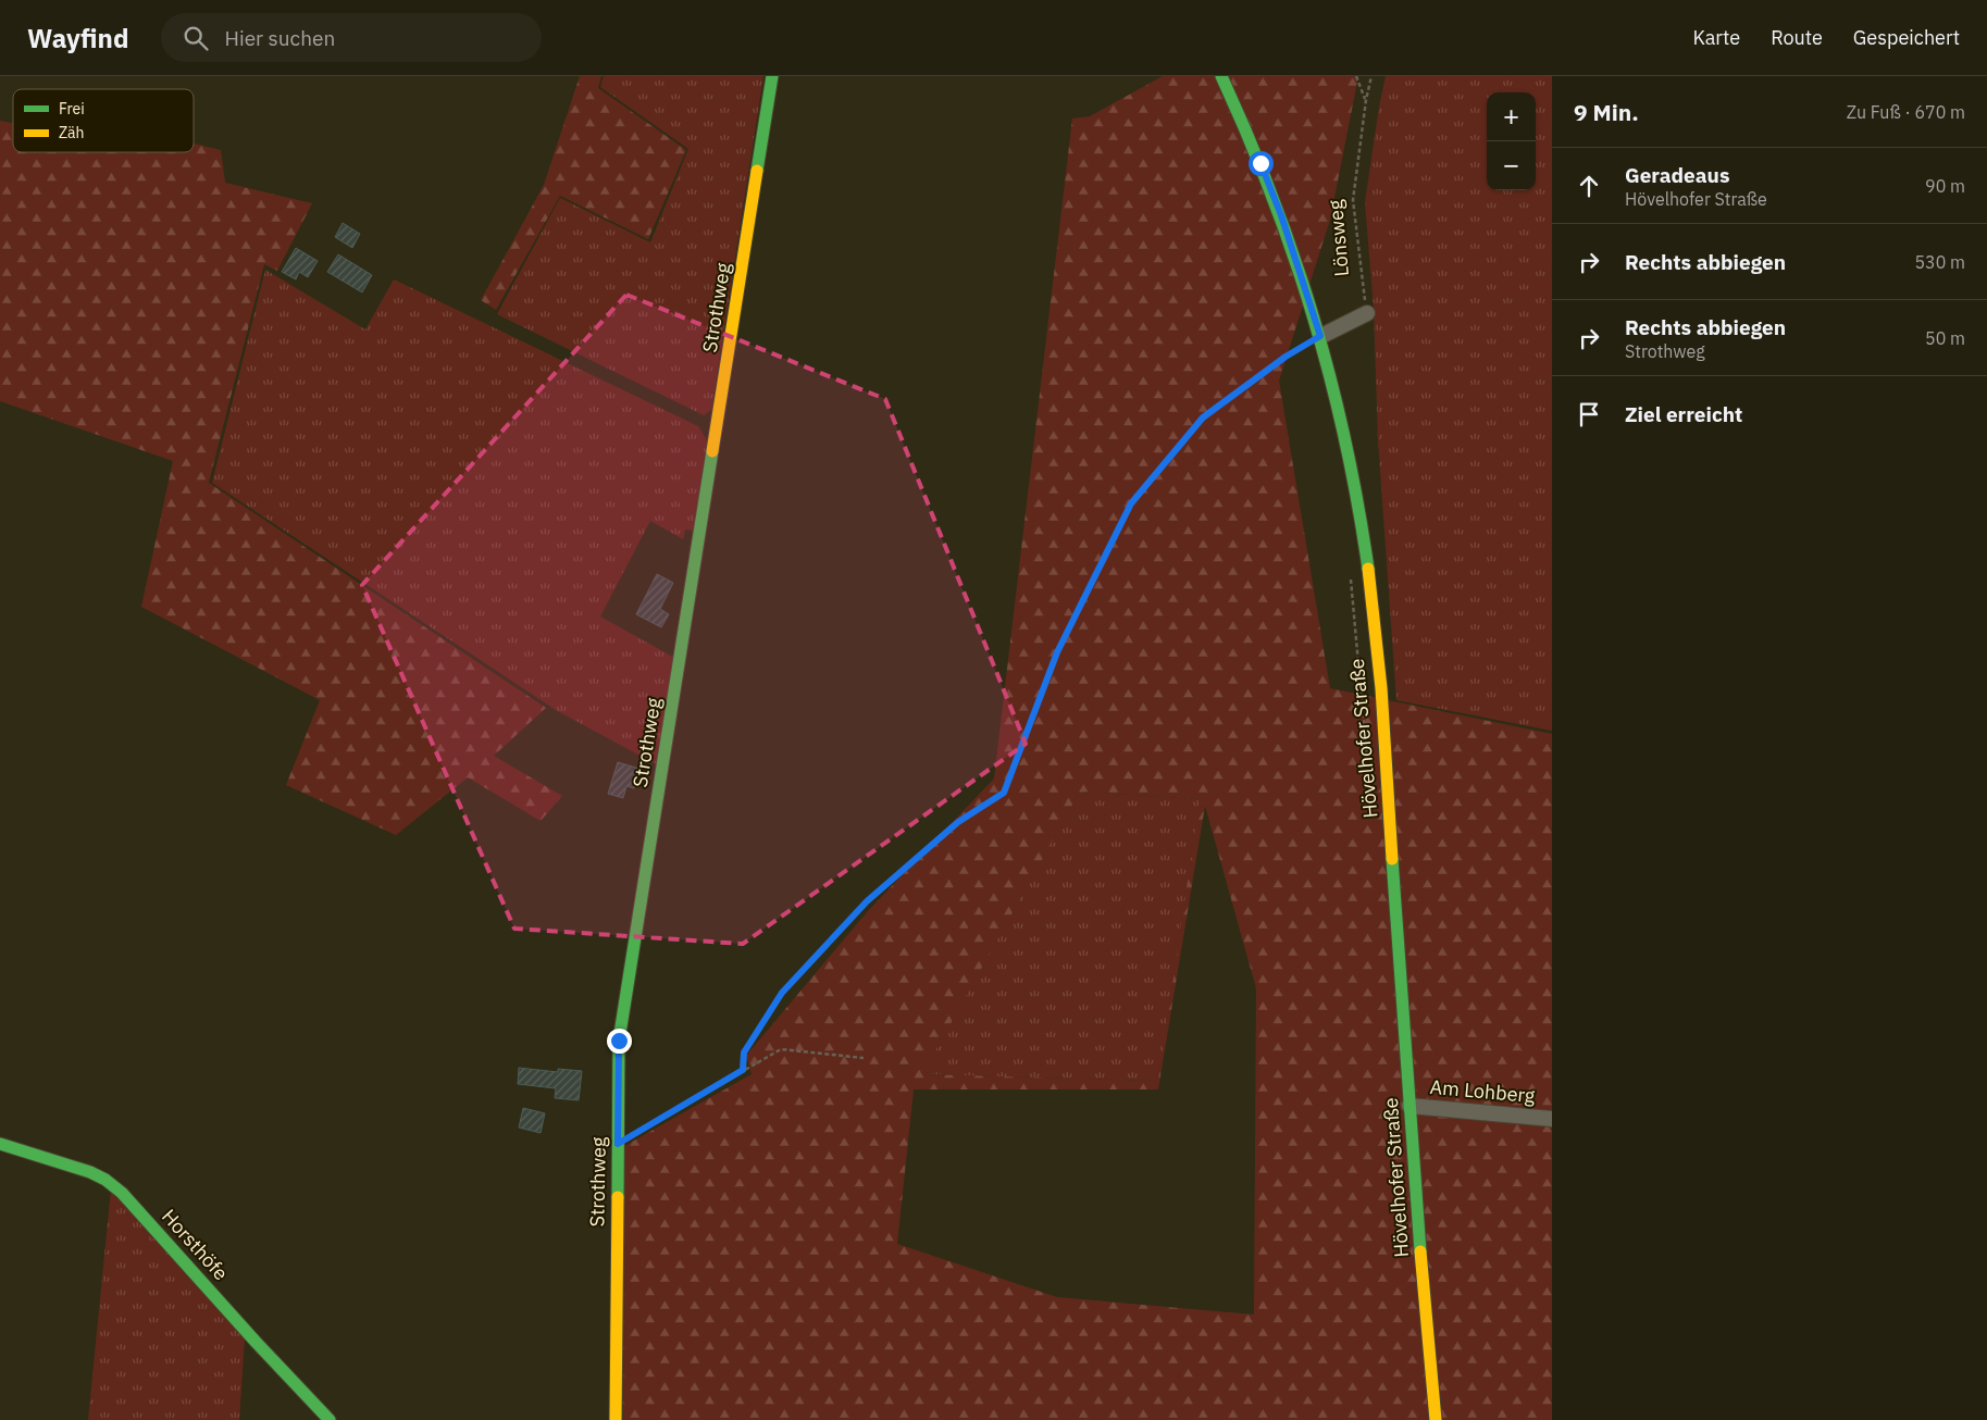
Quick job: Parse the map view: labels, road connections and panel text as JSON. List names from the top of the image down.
{
  "streets": {
    "street": [
      "Strothweg",
      "Hövelhofer Straße",
      "Am Lohberg",
      "Horsthöfe"
    ],
    "path": ["Lönsweg"]
  },
  "crossings": [
    ["Hövelhofer Straße", "Am Lohberg"]
  ],
  "legend": ["Frei", "Zäh"],
  "page": {
    "header": "Wayfind",
    "search": "Hier suchen",
    "nav": ["Karte", "Route", "Gespeichert"],
    "heading": ["9 Min.", "Zu Fuß · 670 m"],
    "map_buttons": ["+", "−"],
    "list": [
      ["Geradeaus", "Hövelhofer Straße", "90 m"],
      ["Rechts abbiegen", "530 m"],
      ["Rechts abbiegen", "Strothweg", "50 m"],
      "Ziel erreicht"
    ]
  }
}
